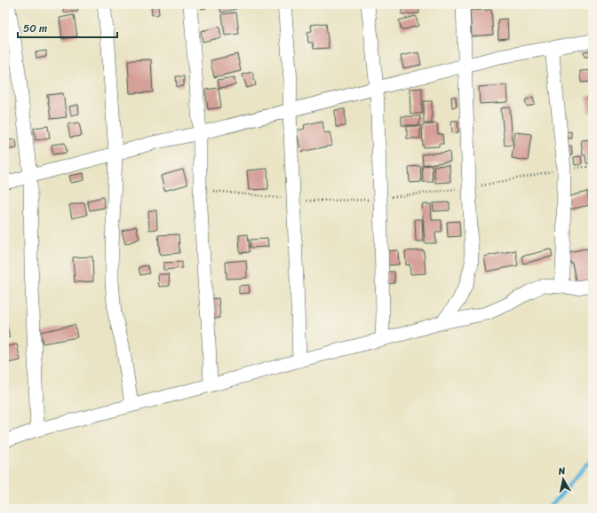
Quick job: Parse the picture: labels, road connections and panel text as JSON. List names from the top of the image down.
{
  "scale_bar": "50 m",
  "north": "top"
}
